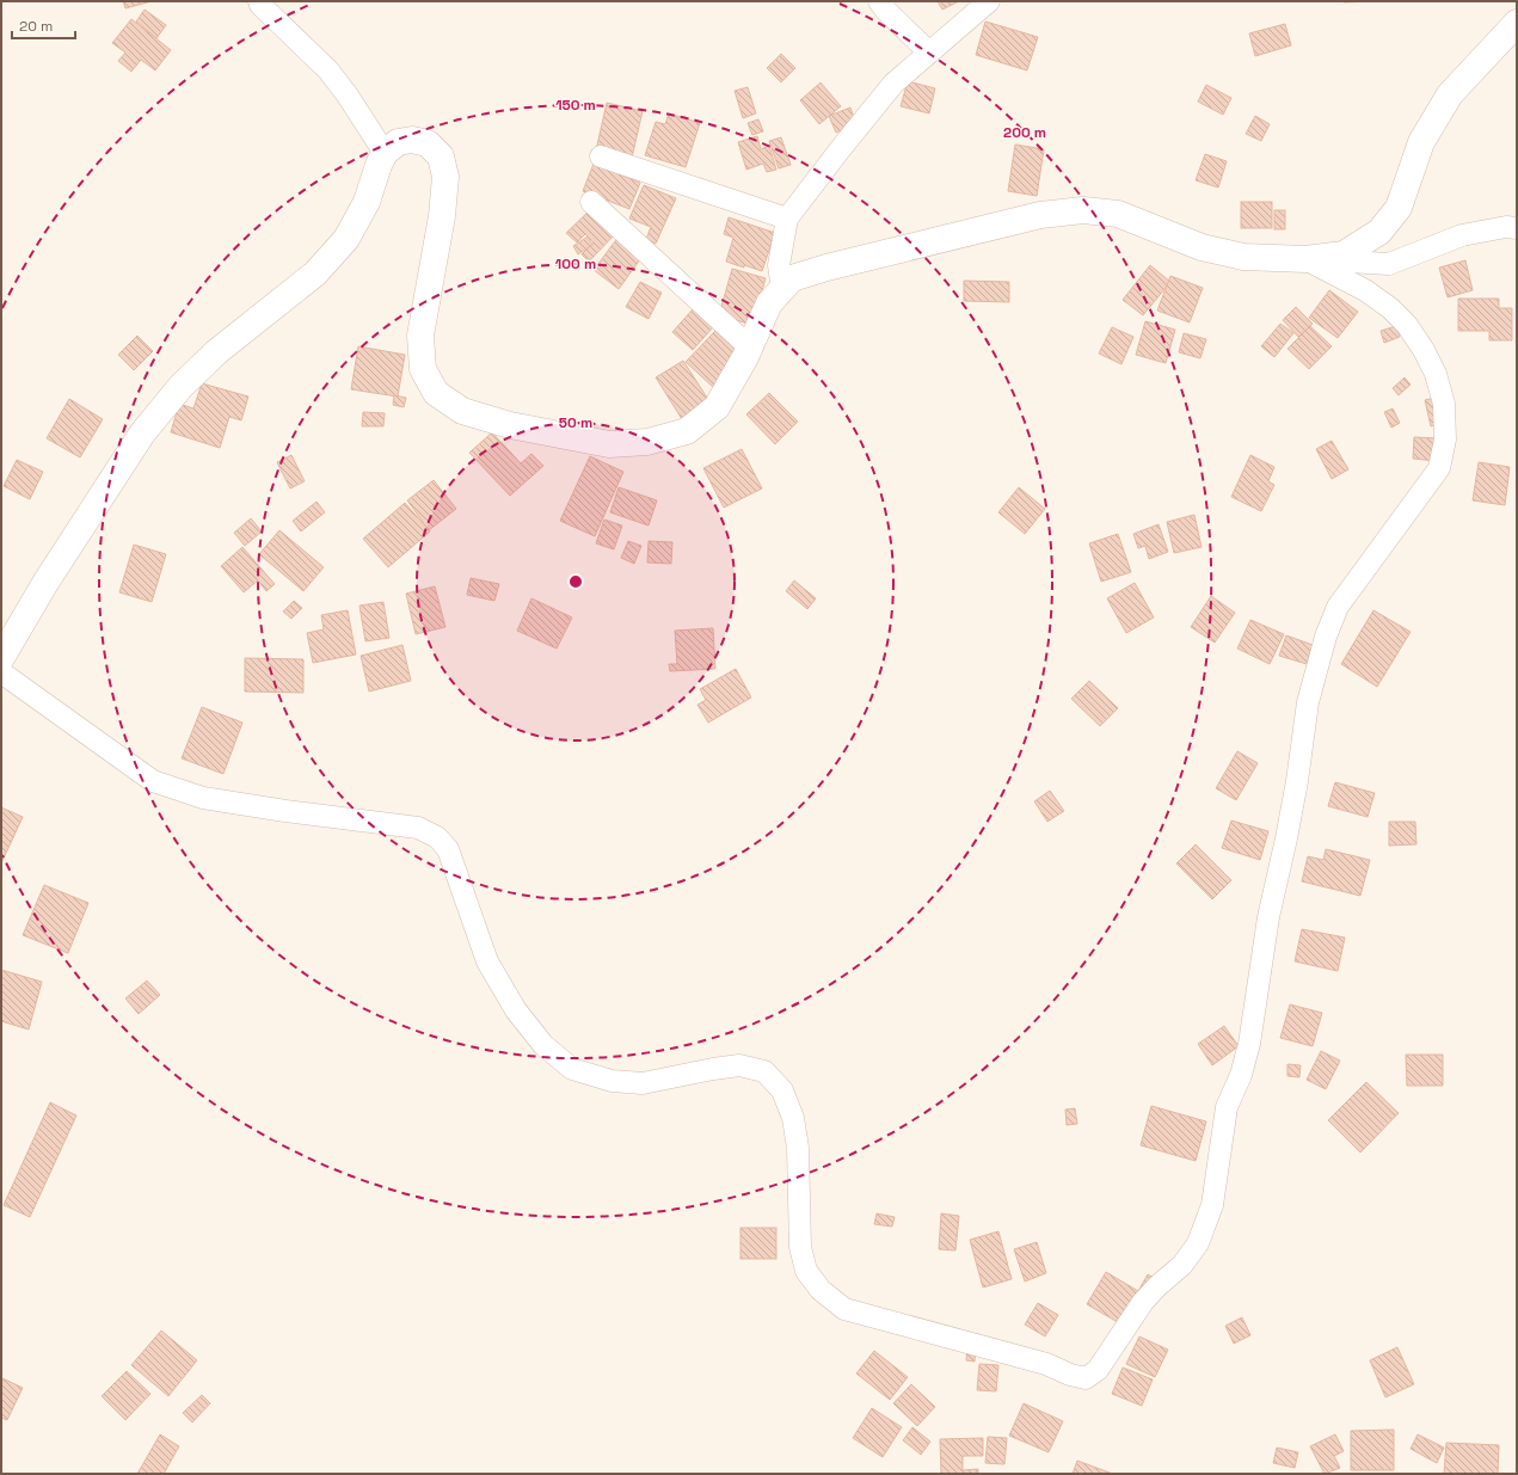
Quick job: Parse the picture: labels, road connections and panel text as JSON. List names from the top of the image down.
{
  "scale_bar": "20 m",
  "rings": [
    "150 m",
    "200 m",
    "100 m",
    "50 m"
  ]
}
